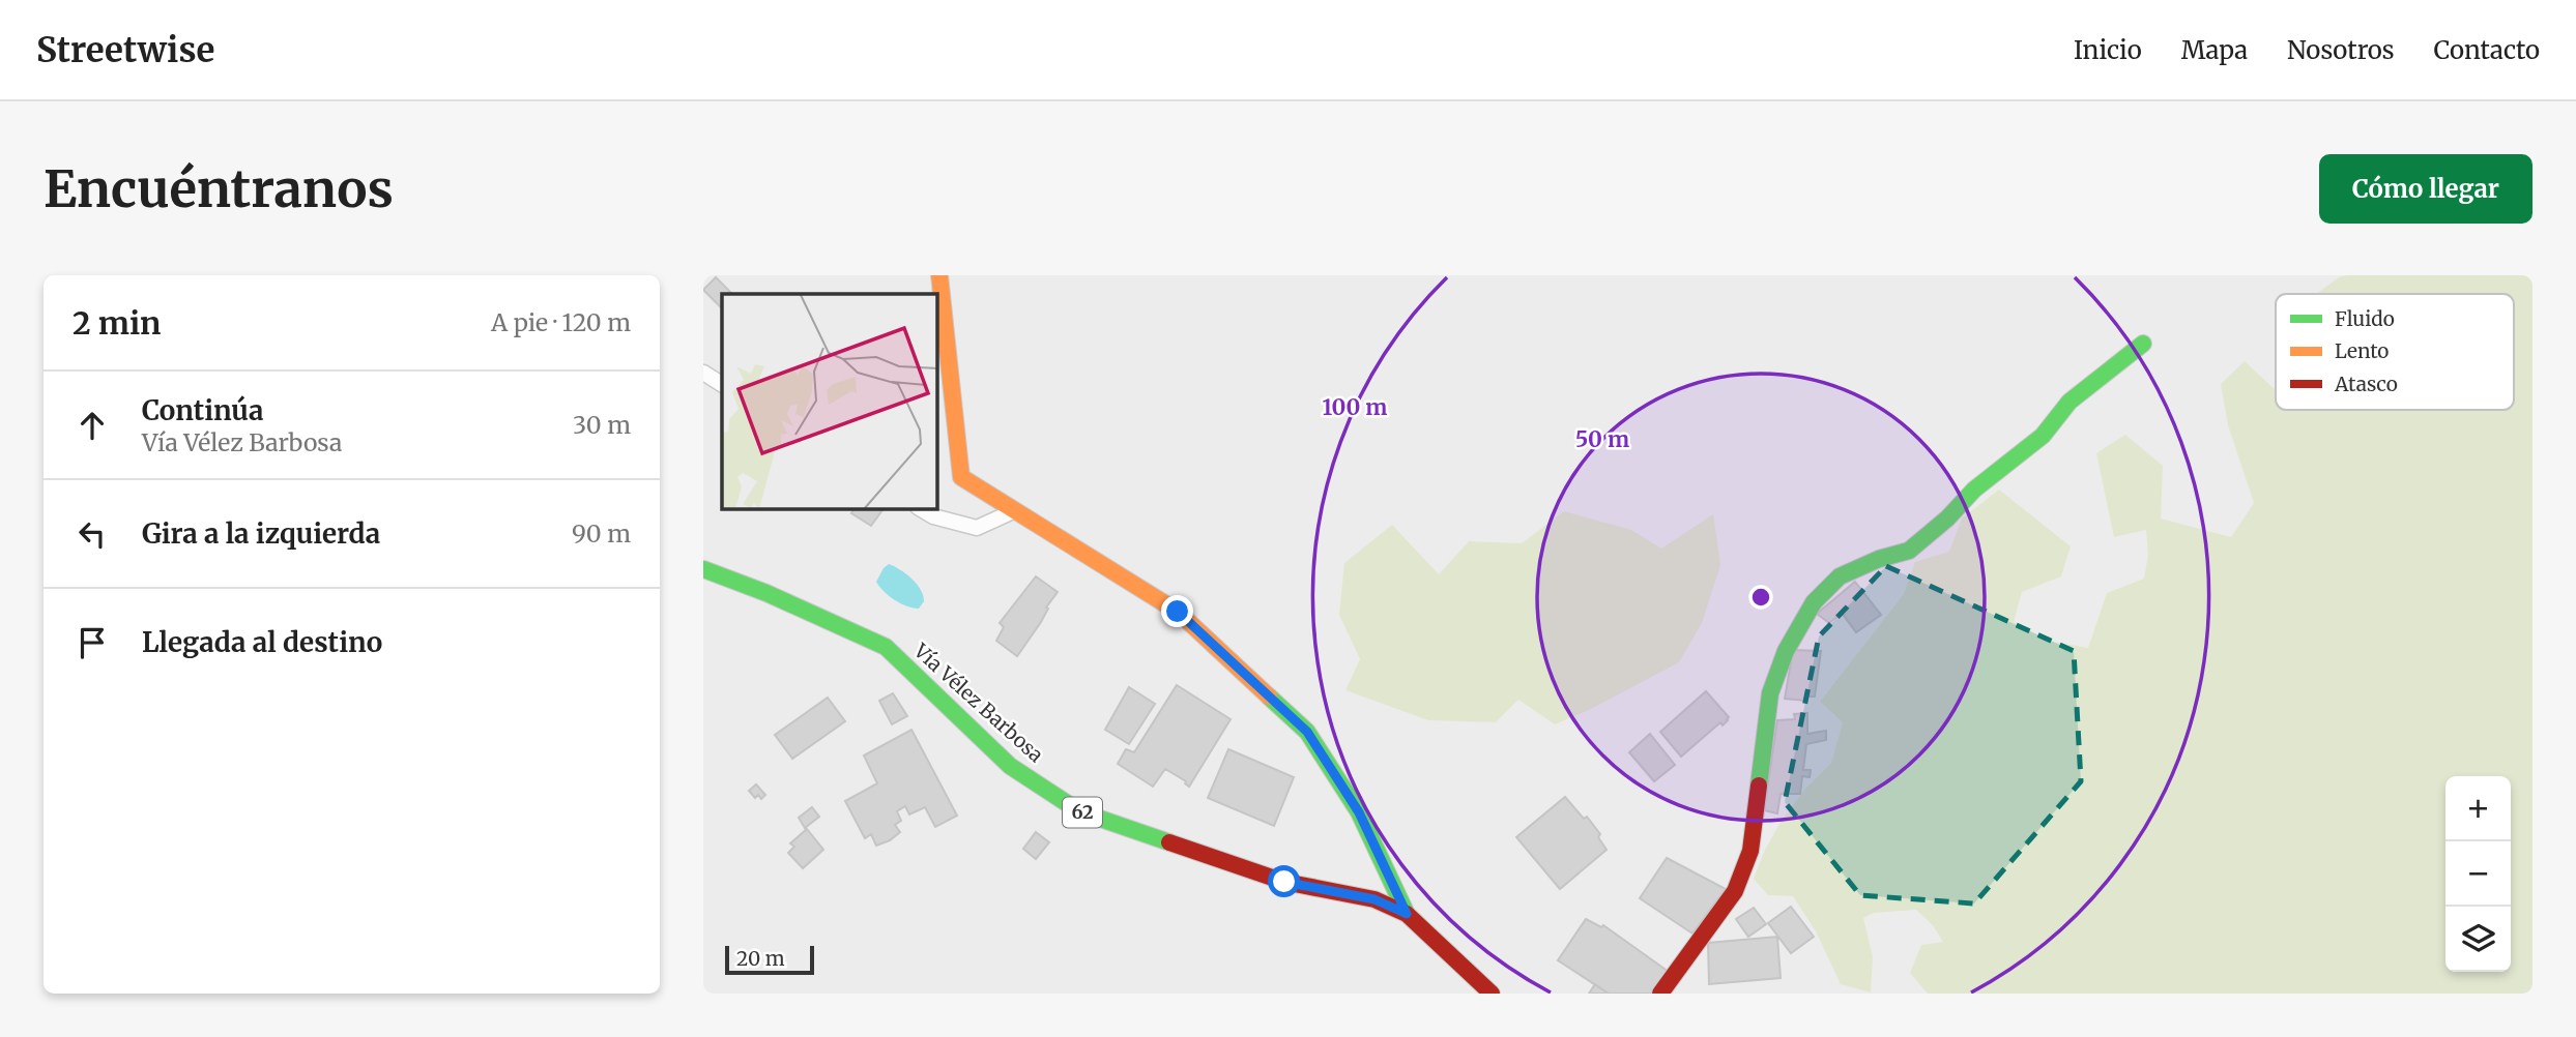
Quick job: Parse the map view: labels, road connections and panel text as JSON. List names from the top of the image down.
{
  "streets": {
    "street": ["Vía Vélez Barbosa", "62"]
  },
  "legend": ["Fluido", "Lento", "Atasco"],
  "scale_bar": "20 m",
  "page": {
    "header": "Streetwise",
    "nav": [
      "Inicio",
      "Mapa",
      "Nosotros",
      "Contacto"
    ],
    "buttons": "Cómo llegar",
    "title": "Encuéntranos",
    "heading": ["2 min", "A pie · 120 m"],
    "list": [
      ["Continúa", "Vía Vélez Barbosa", "30 m"],
      ["Gira a la izquierda", "90 m"],
      "Llegada al destino"
    ],
    "map_buttons": ["+", "−"],
    "scale": "20 m"
  },
  "rings": ["100 m", "50 m"]
}
